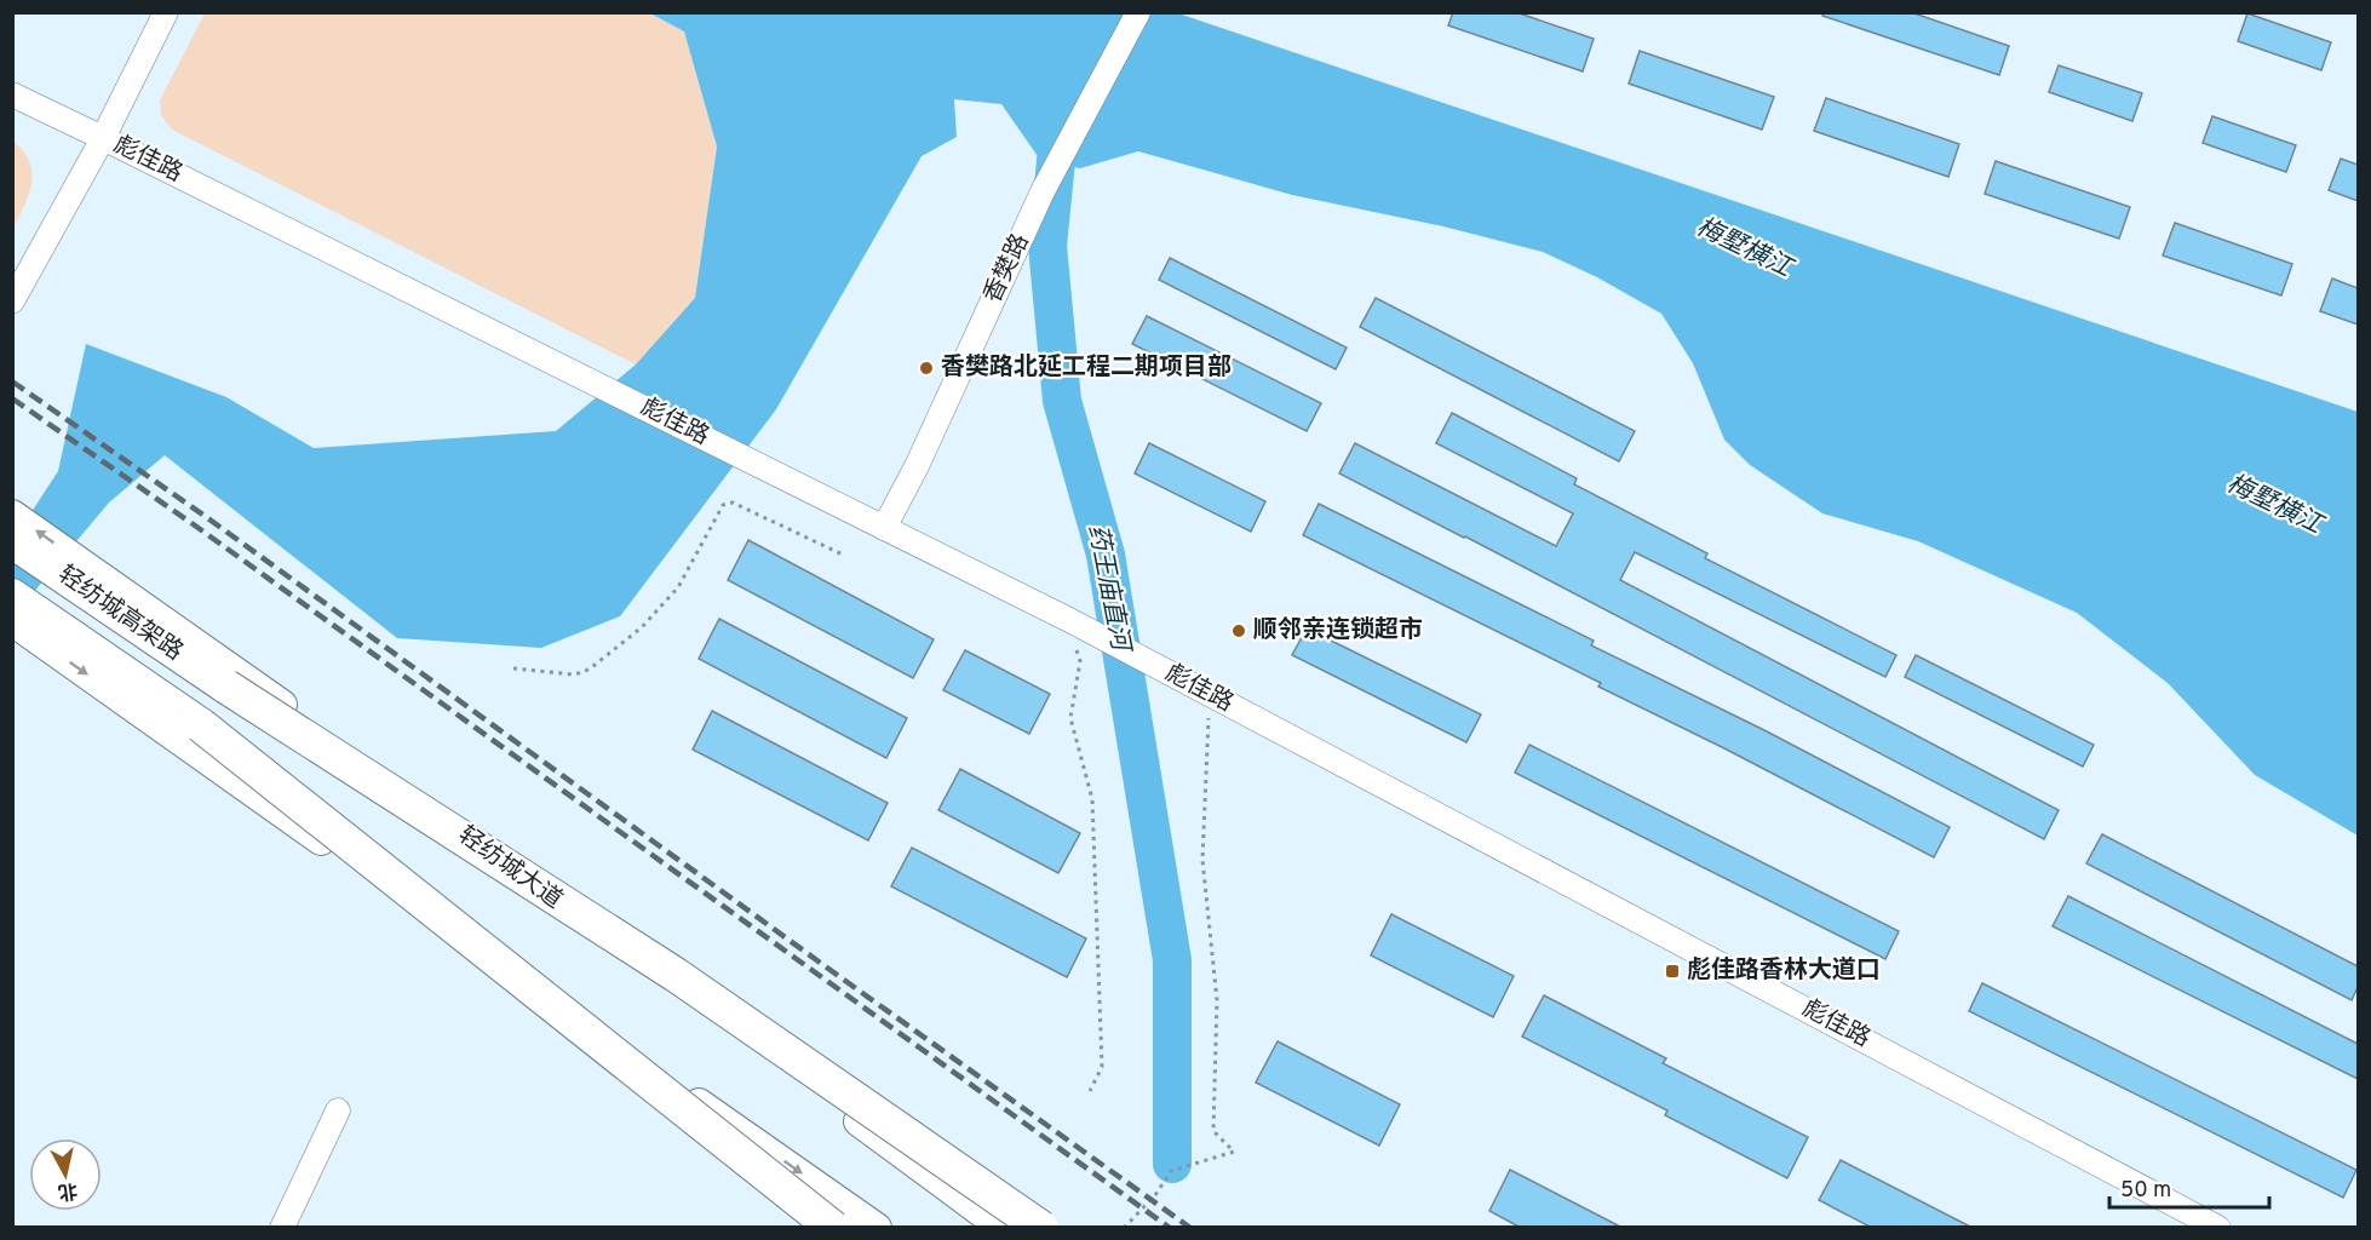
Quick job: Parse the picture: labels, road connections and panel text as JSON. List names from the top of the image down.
{
  "streets": {
    "highway": ["轻纺城高架路"],
    "main road": ["轻纺城大道"],
    "street": ["彪佳路", "香樊路"]
  },
  "crossings": [
    ["彪佳路", "香樊路"],
    ["轻纺城高架路", "轻纺城大道"]
  ],
  "water": ["梅墅横江", "药王庙直河"],
  "places": {
    "other": ["香樊路北延工程二期项目部", "顺邻亲连锁超市"],
    "transit": ["彪佳路香林大道口"]
  },
  "scale_bar": "50 m",
  "north": "bottom"
}
